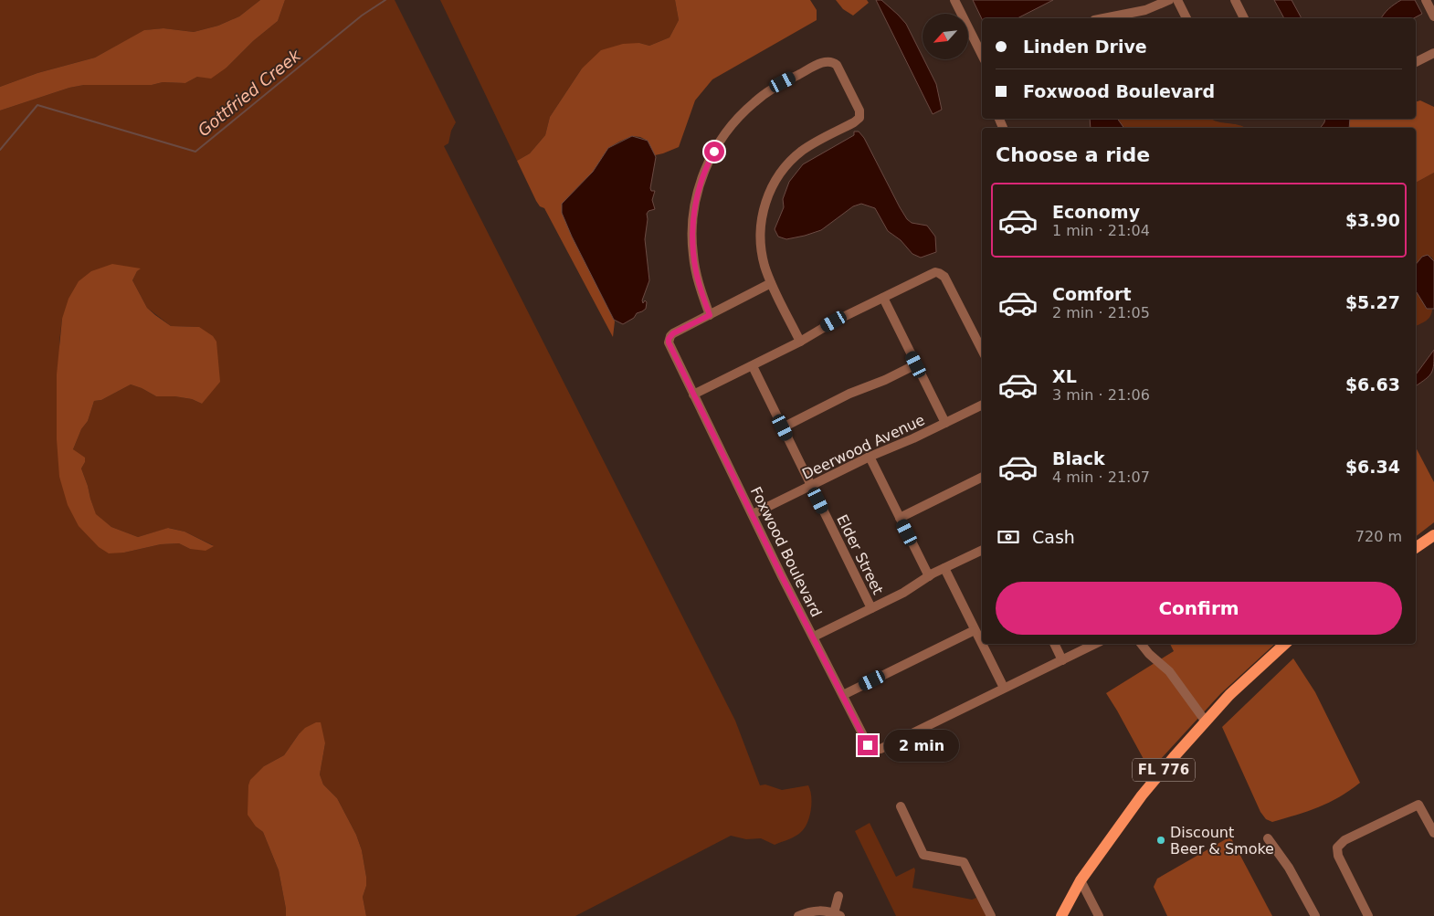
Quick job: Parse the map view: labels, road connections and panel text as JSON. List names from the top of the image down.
{
  "streets": {
    "main road": ["FL 776"],
    "street": ["Deerwood Avenue", "Foxwood Boulevard", "Elder Street"]
  },
  "crossings": [
    ["Deerwood Avenue", "Foxwood Boulevard"],
    ["Deerwood Avenue", "Elder Street"]
  ],
  "water": ["Gottfried Creek"],
  "places": ["Discount Beer & Smoke"],
  "north": "bottom left",
  "page": {
    "banner": ["Linden Drive", "Foxwood Boulevard"],
    "heading": "Choose a ride",
    "list": [
      {
        "name": "Economy",
        "note": "1 min · 21:04",
        "value": "$3.90"
      },
      {
        "name": "Comfort",
        "note": "2 min · 21:05",
        "value": "$5.27"
      },
      {
        "name": "XL",
        "note": "3 min · 21:06",
        "value": "$6.63"
      },
      {
        "name": "Black",
        "note": "4 min · 21:07",
        "value": "$6.34"
      }
    ],
    "pay": ["Cash", "720 m"],
    "buttons": "Confirm",
    "bubble": "2 min"
  }
}
